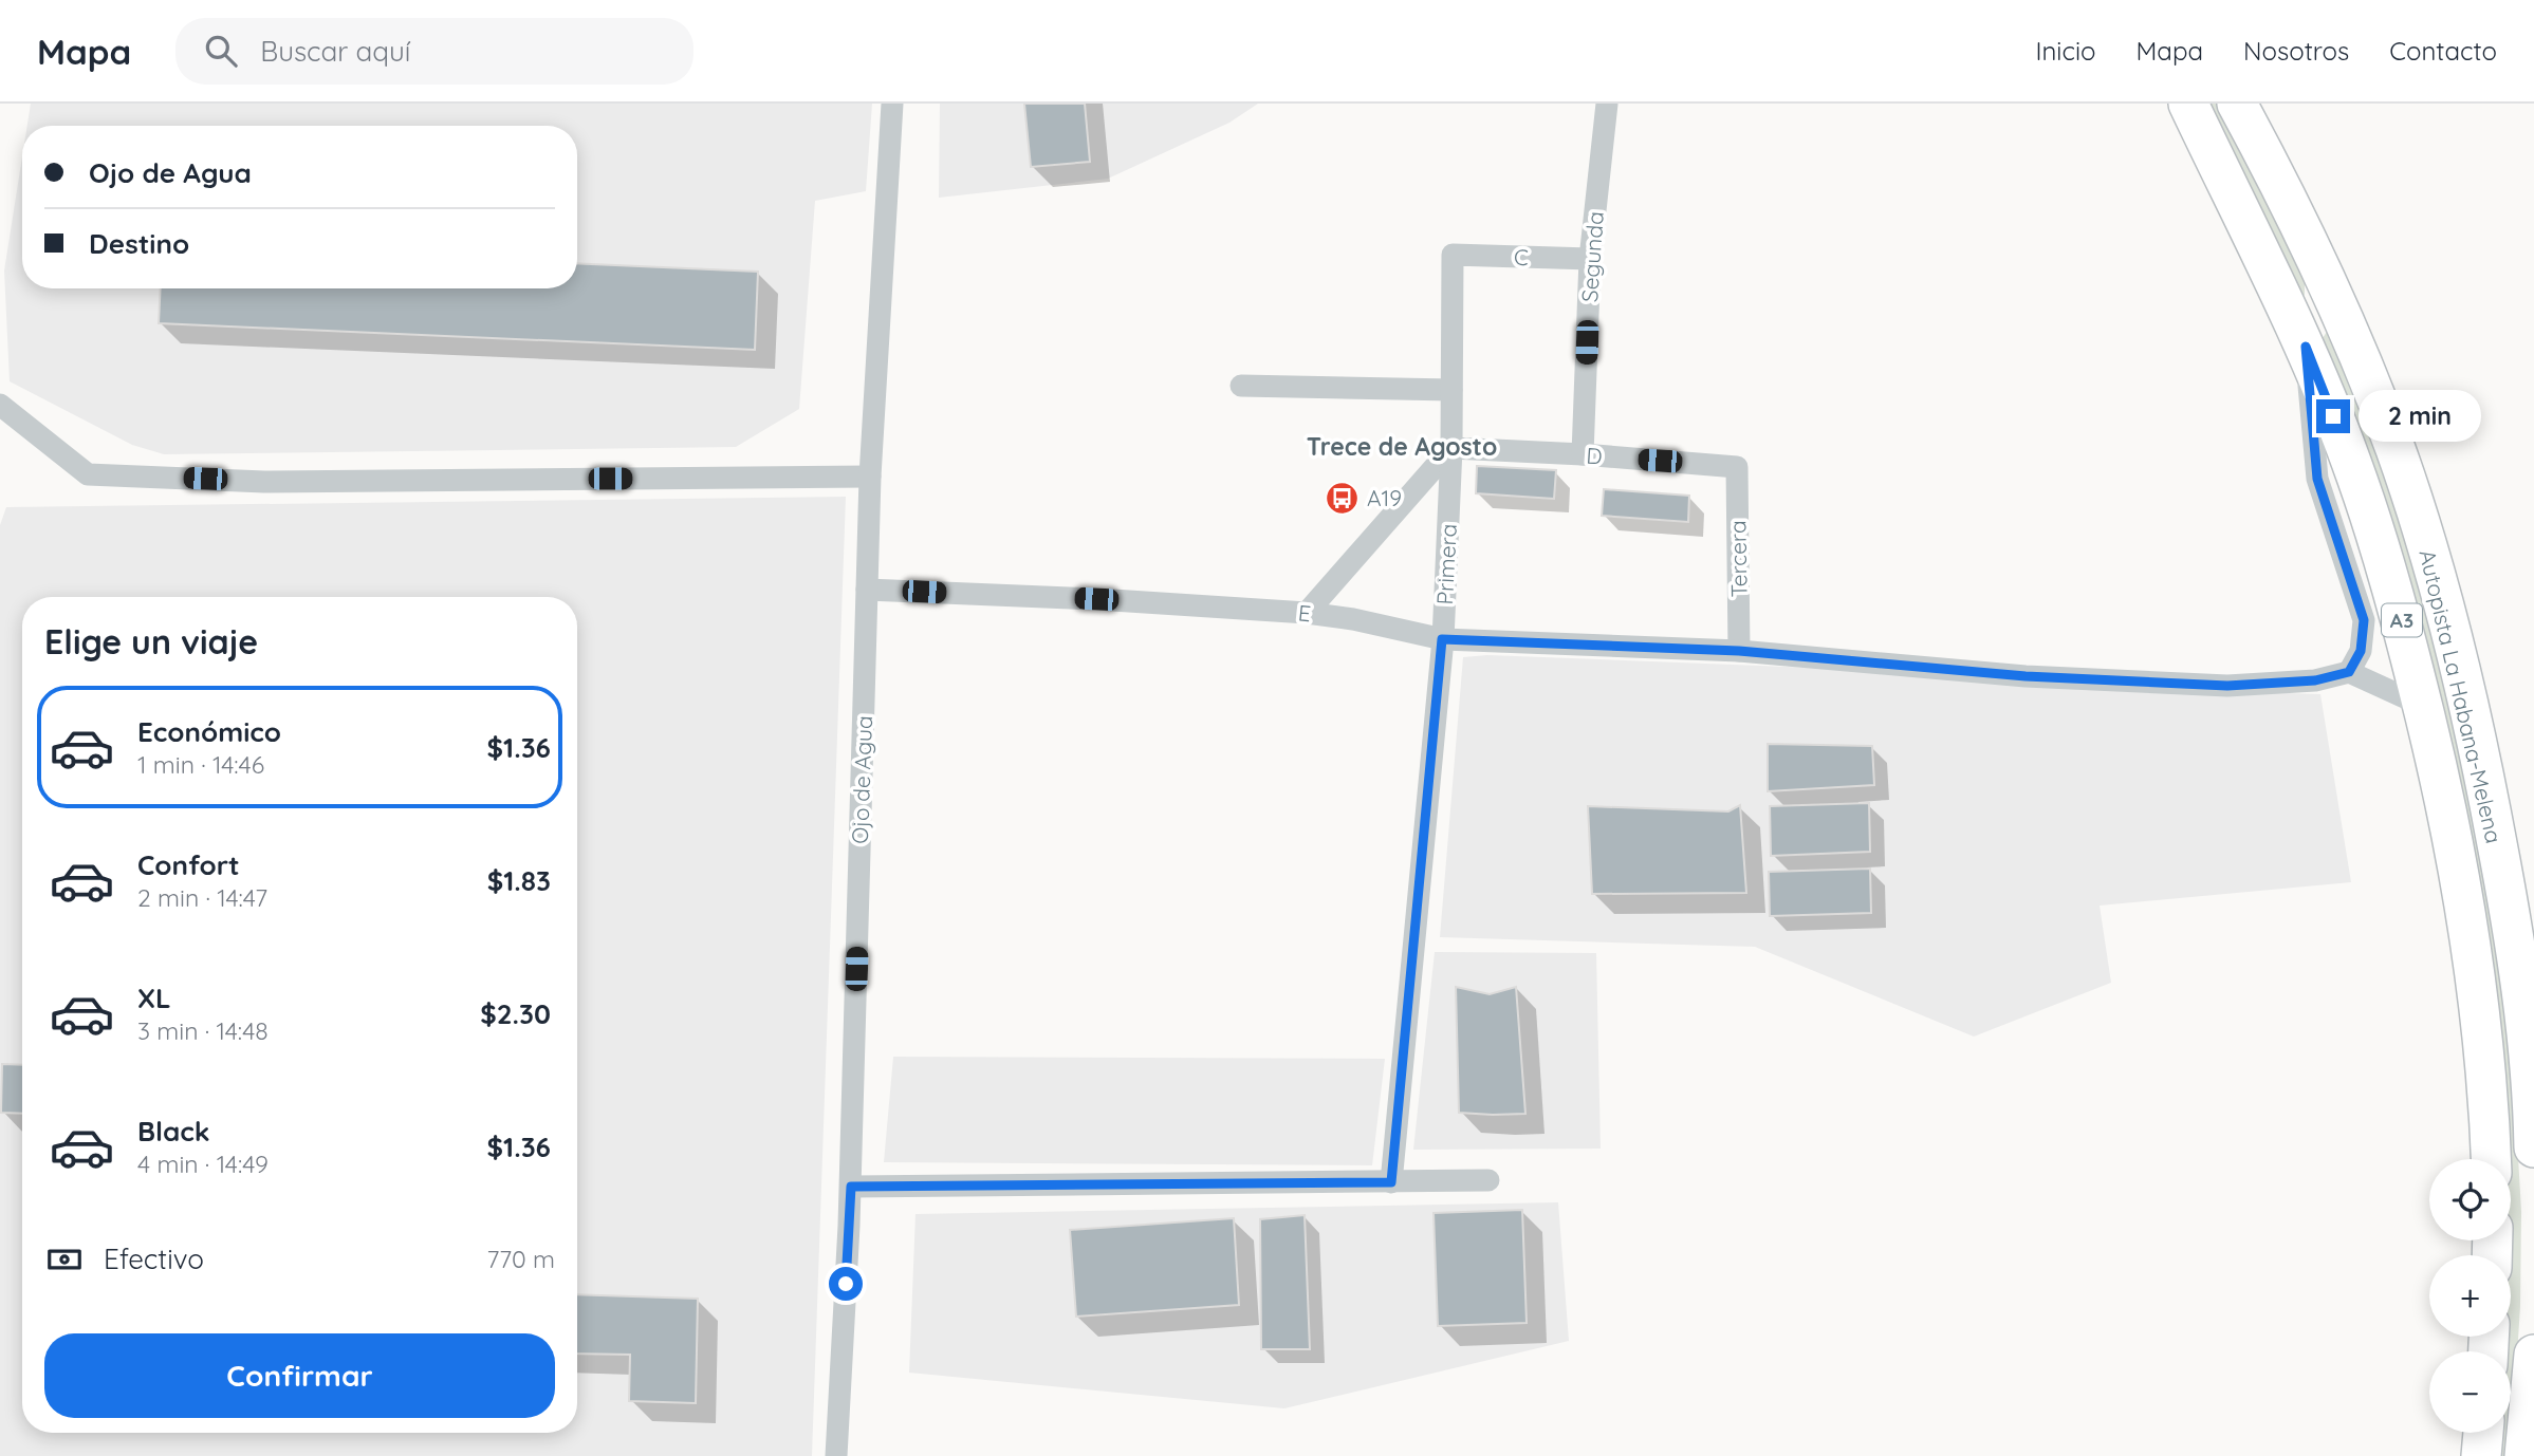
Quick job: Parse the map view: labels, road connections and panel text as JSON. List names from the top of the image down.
{
  "streets": {
    "highway": ["A3", "Autopista La Habana-Melena"],
    "street": [
      "C",
      "Segunda",
      "D",
      "Tercera",
      "Primera",
      "E",
      "Ojo de Agua"
    ]
  },
  "crossings": [
    ["C", "Segunda"],
    ["C", "Primera"],
    ["Segunda", "D"],
    ["D", "Tercera"],
    ["D", "Primera"],
    ["Tercera", "E"],
    ["Primera", "E"],
    ["E", "Ojo de Agua"]
  ],
  "districts": ["Trece de Agosto"],
  "places": {
    "bus stop": ["A19"]
  },
  "page": {
    "header": "Mapa",
    "search": "Buscar aquí",
    "nav": [
      "Inicio",
      "Mapa",
      "Nosotros",
      "Contacto"
    ],
    "banner": ["Ojo de Agua", "Destino"],
    "bubble": "2 min",
    "heading": "Elige un viaje",
    "list": [
      {
        "name": "Económico",
        "note": "1 min · 14:46",
        "value": "$1.36"
      },
      {
        "name": "Confort",
        "note": "2 min · 14:47",
        "value": "$1.83"
      },
      {
        "name": "XL",
        "note": "3 min · 14:48",
        "value": "$2.30"
      },
      {
        "name": "Black",
        "note": "4 min · 14:49",
        "value": "$1.36"
      }
    ],
    "map_buttons": ["+", "−"],
    "pay": ["Efectivo", "770 m"],
    "buttons": "Confirmar"
  }
}
